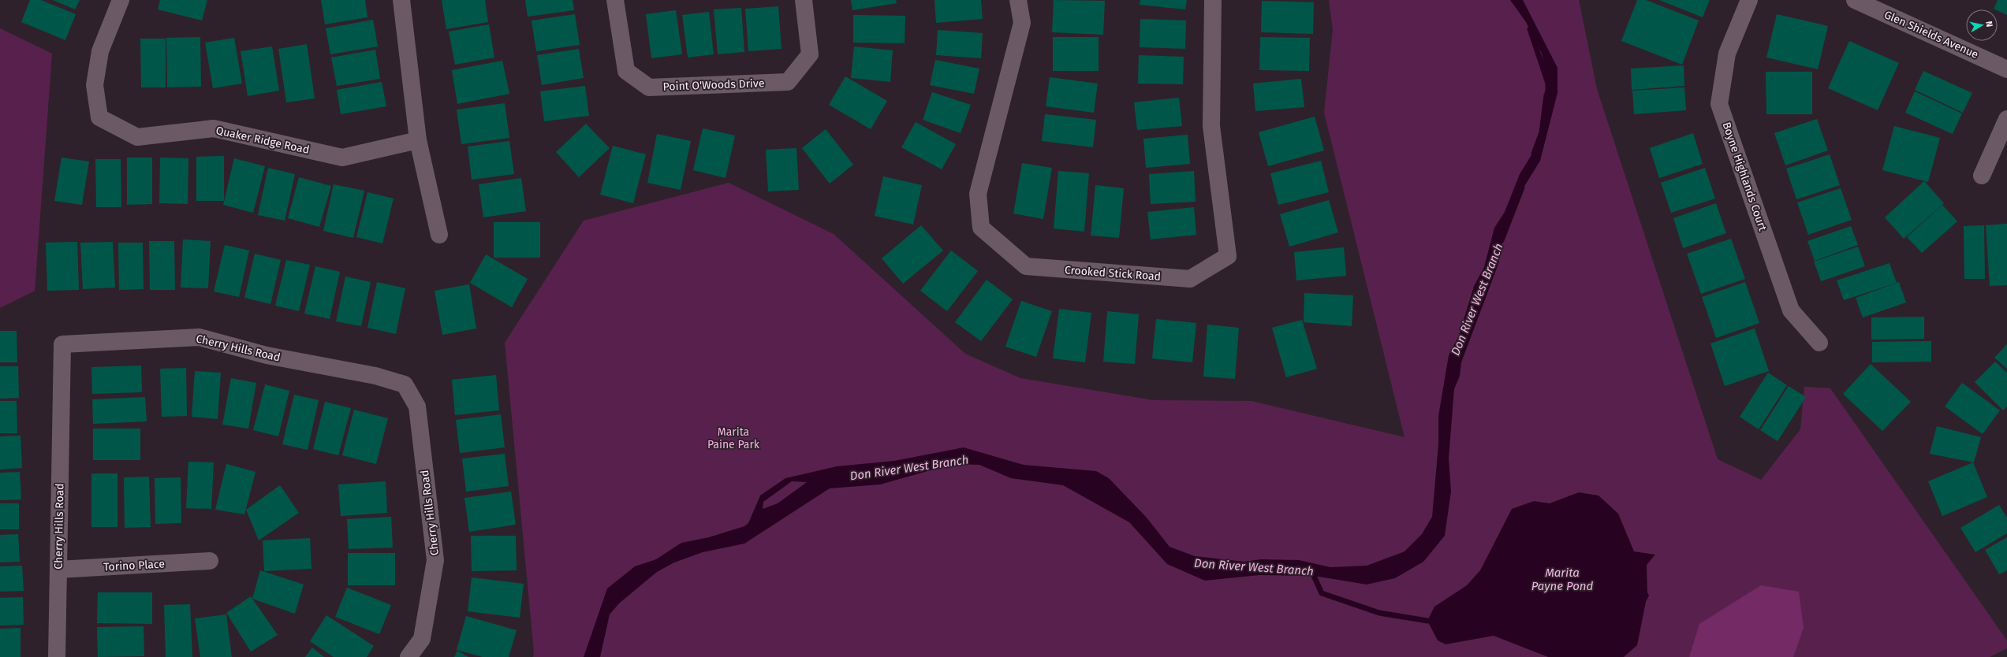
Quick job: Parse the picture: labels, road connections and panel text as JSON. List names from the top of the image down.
{
  "streets": {
    "street": [
      "Glen Shields Avenue",
      "Point O'Woods Drive",
      "Quaker Ridge Road",
      "Boyne Highlands Court",
      "Crooked Stick Road",
      "Cherry Hills Road",
      "Torino Place"
    ]
  },
  "crossings": [
    ["Cherry Hills Road", "Torino Place"]
  ],
  "water": ["Don River West Branch", "Marita Payne Pond"],
  "parks": ["Marita Paine Park"],
  "north": "right"
}
